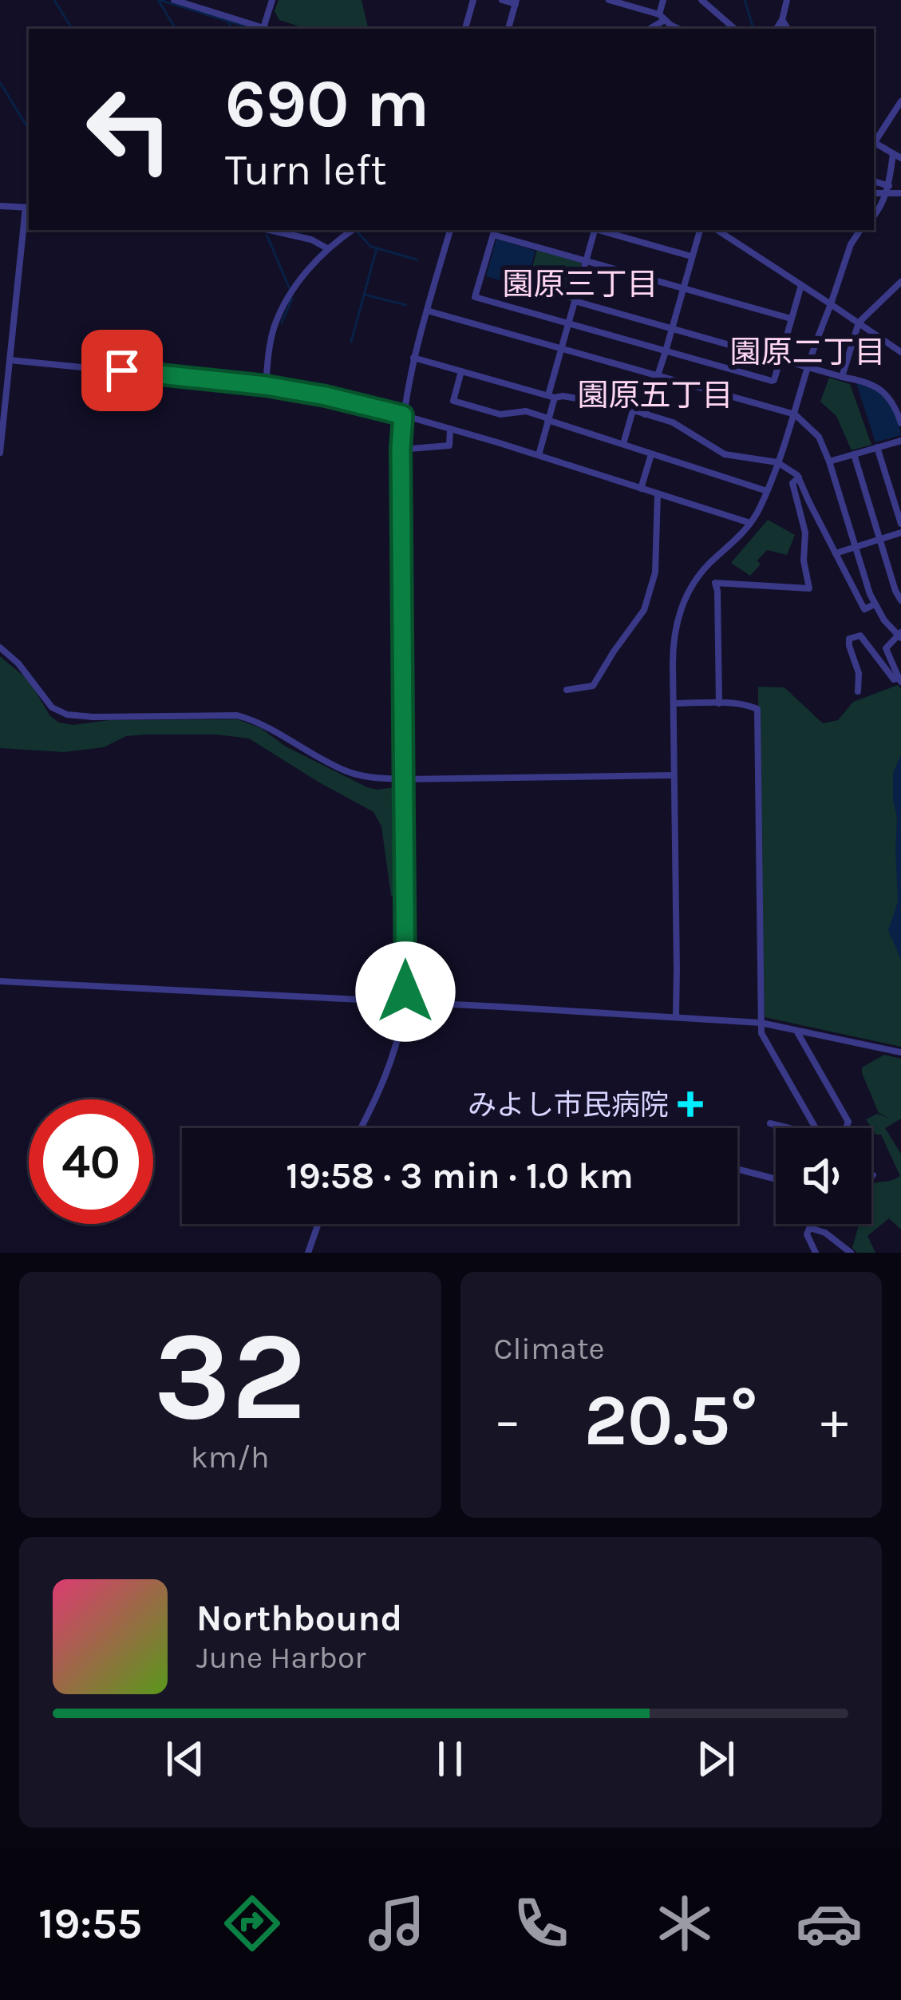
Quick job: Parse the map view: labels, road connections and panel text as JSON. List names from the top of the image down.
{
  "districts": ["園原三丁目", "園原二丁目", "園原五丁目"],
  "places": {
    "health": ["みよし市民病院"]
  },
  "page": {
    "turn": ["690 m", "Turn left"],
    "limit": "40",
    "trip": "19:58 · 3 min · 1.0 km",
    "tile": [
      ["32", "km/h"],
      "Climate"
    ],
    "heat": ["−", "20.5°", "+"],
    "song": ["Northbound", "June Harbor"],
    "tabs": "19:55"
  }
}
